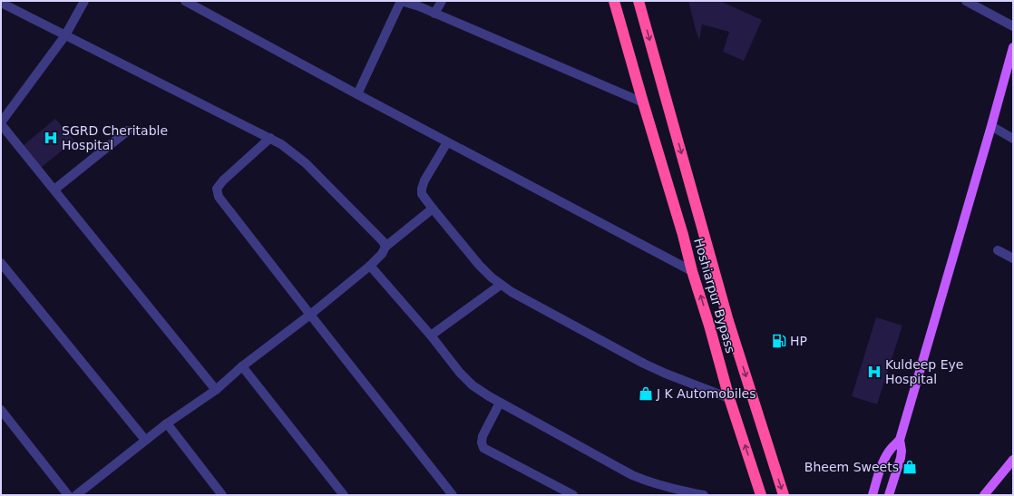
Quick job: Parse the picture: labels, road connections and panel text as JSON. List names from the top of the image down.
{
  "streets": {
    "highway": ["Hoshiarpur Bypass"]
  },
  "places": {
    "hospital": ["SGRD Cheritable Hospital", "Kuldeep Eye Hospital"],
    "fuel station": ["HP"],
    "shop": ["J K Automobiles", "Bheem Sweets"]
  }
}
